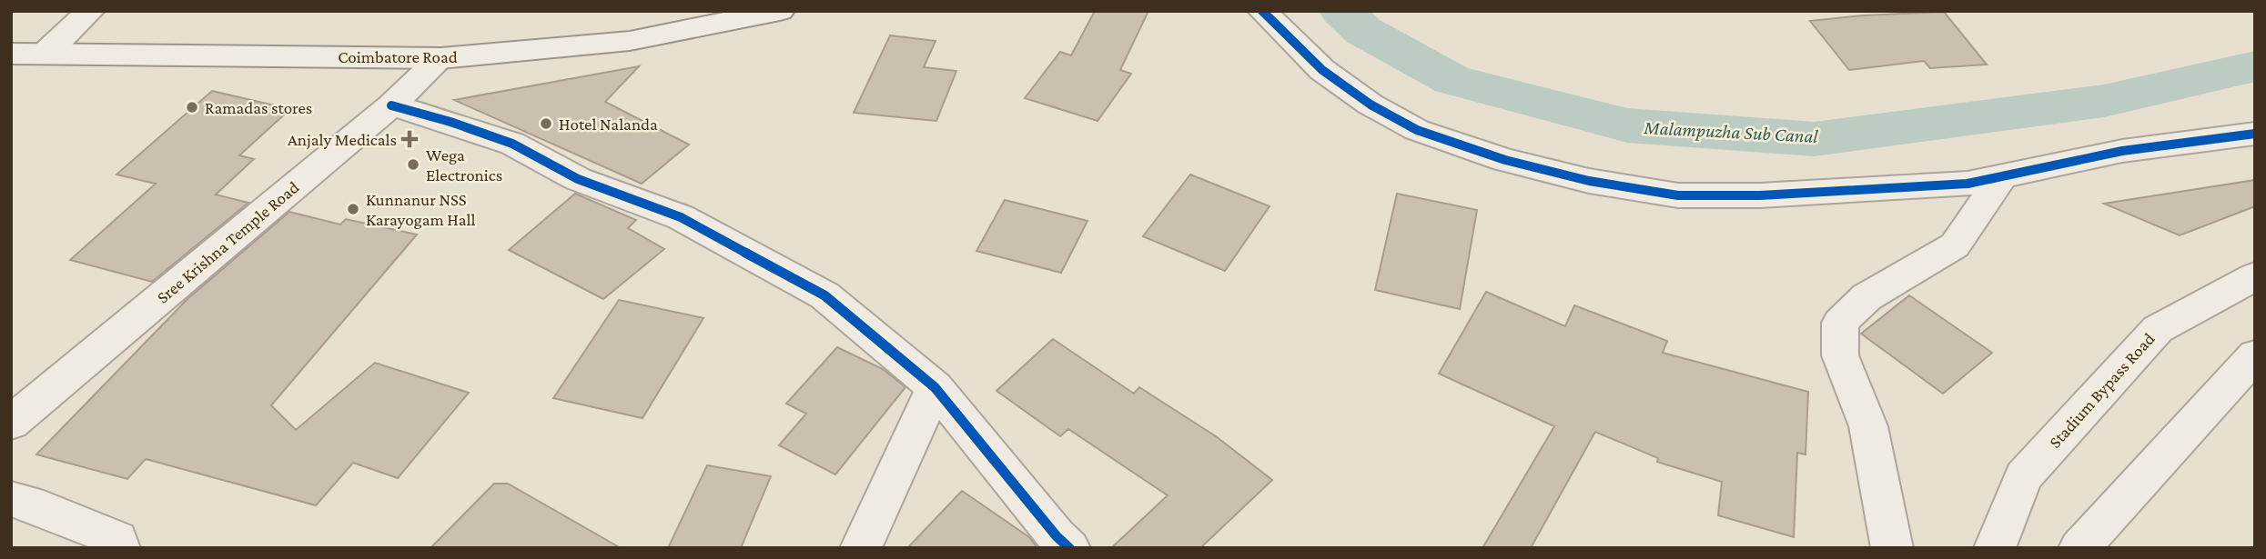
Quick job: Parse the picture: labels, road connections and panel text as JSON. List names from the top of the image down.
{
  "streets": {
    "street": ["Coimbatore Road", "Sree Krishna Temple Road", "Stadium Bypass Road"]
  },
  "crossings": [
    ["Coimbatore Road", "Sree Krishna Temple Road"]
  ],
  "water": ["Malampuzha Sub Canal"],
  "places": {
    "other": [
      "Ramadas stores",
      "Hotel Nalanda",
      "Wega Electronics",
      "Kunnanur NSS Karayogam Hall"
    ],
    "health": ["Anjaly Medicals"]
  }
}
